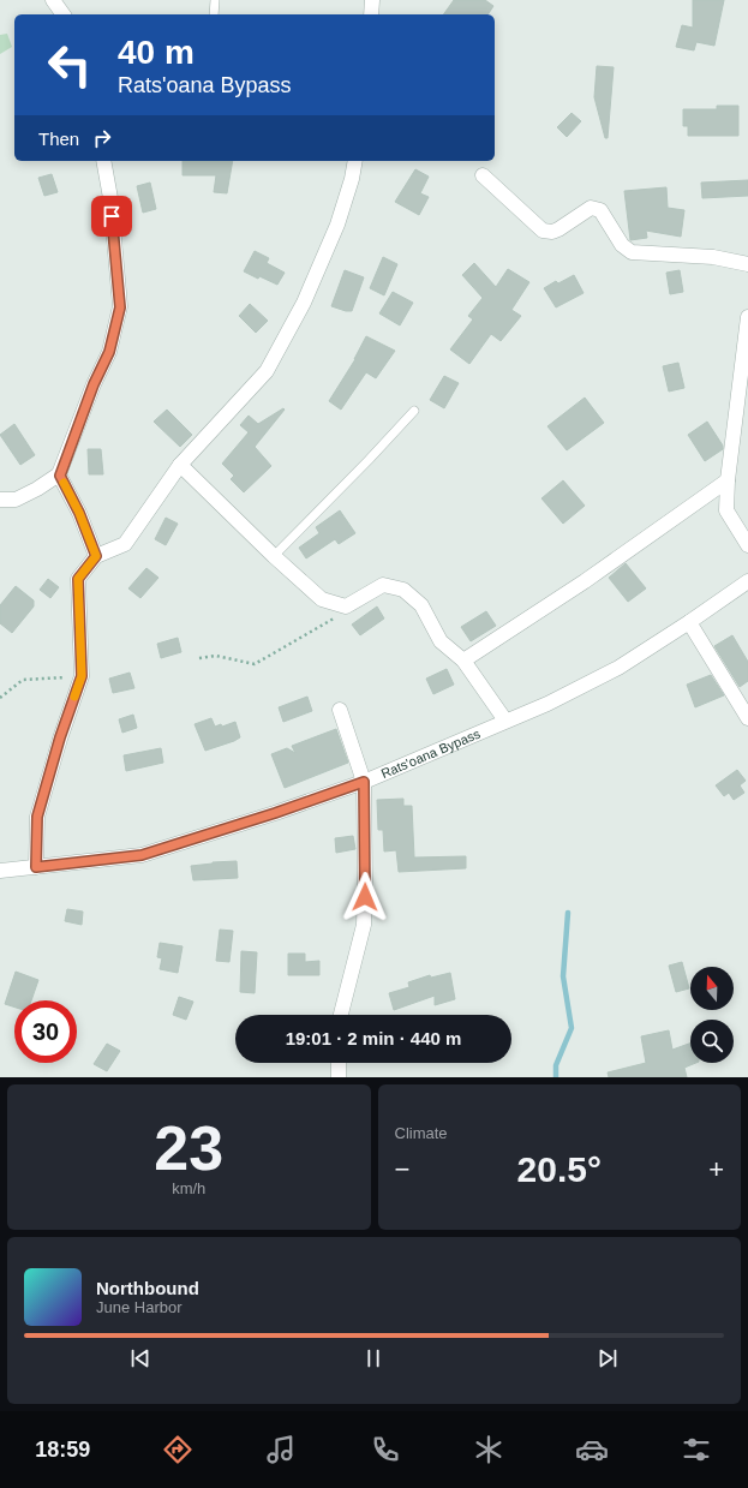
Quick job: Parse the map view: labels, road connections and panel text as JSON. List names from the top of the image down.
{
  "streets": {
    "street": ["Rats'oana Bypass"]
  },
  "north": "top",
  "page": {
    "turn": ["40 m", "Rats'oana Bypass"],
    "then": "Then",
    "limit": "30",
    "trip": "19:01 · 2 min · 440 m",
    "tile": [
      ["23", "km/h"],
      "Climate"
    ],
    "heat": ["−", "20.5°", "+"],
    "song": ["Northbound", "June Harbor"],
    "tabs": "18:59"
  }
}
